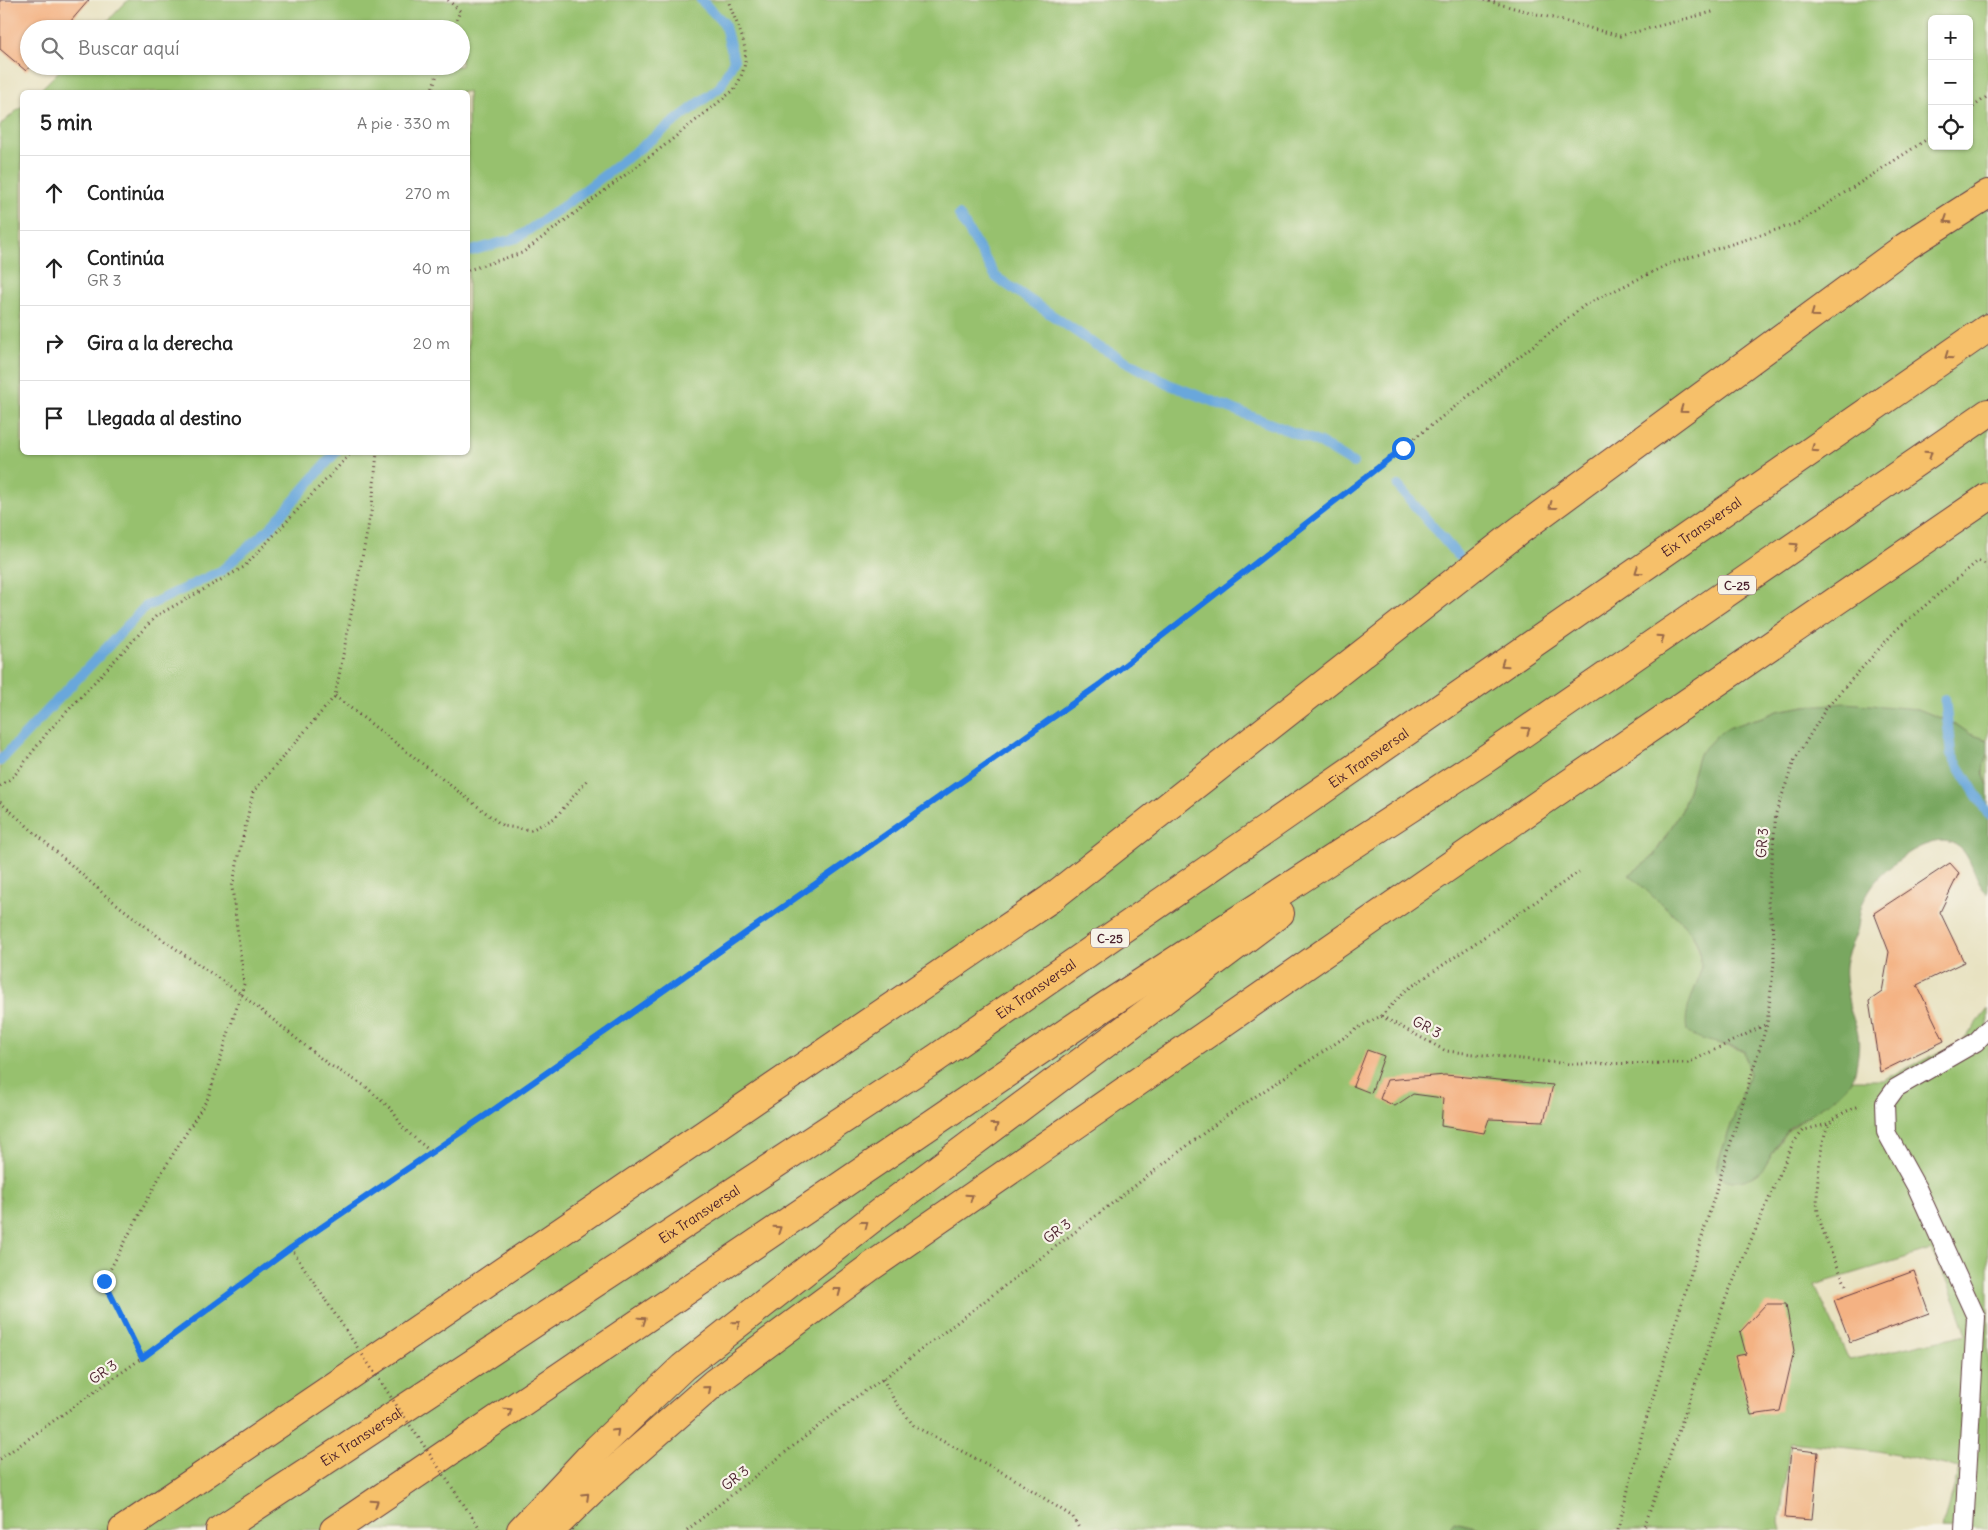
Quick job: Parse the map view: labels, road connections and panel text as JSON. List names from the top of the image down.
{
  "streets": {
    "highway": ["Eix Transversal", "C-25"],
    "path": ["GR 3"]
  },
  "page": {
    "map_buttons": ["+", "−"],
    "search": "Buscar aquí",
    "heading": ["5 min", "A pie · 330 m"],
    "list": [
      ["Continúa", "270 m"],
      ["Continúa", "GR 3", "40 m"],
      ["Gira a la derecha", "20 m"],
      "Llegada al destino"
    ]
  }
}
